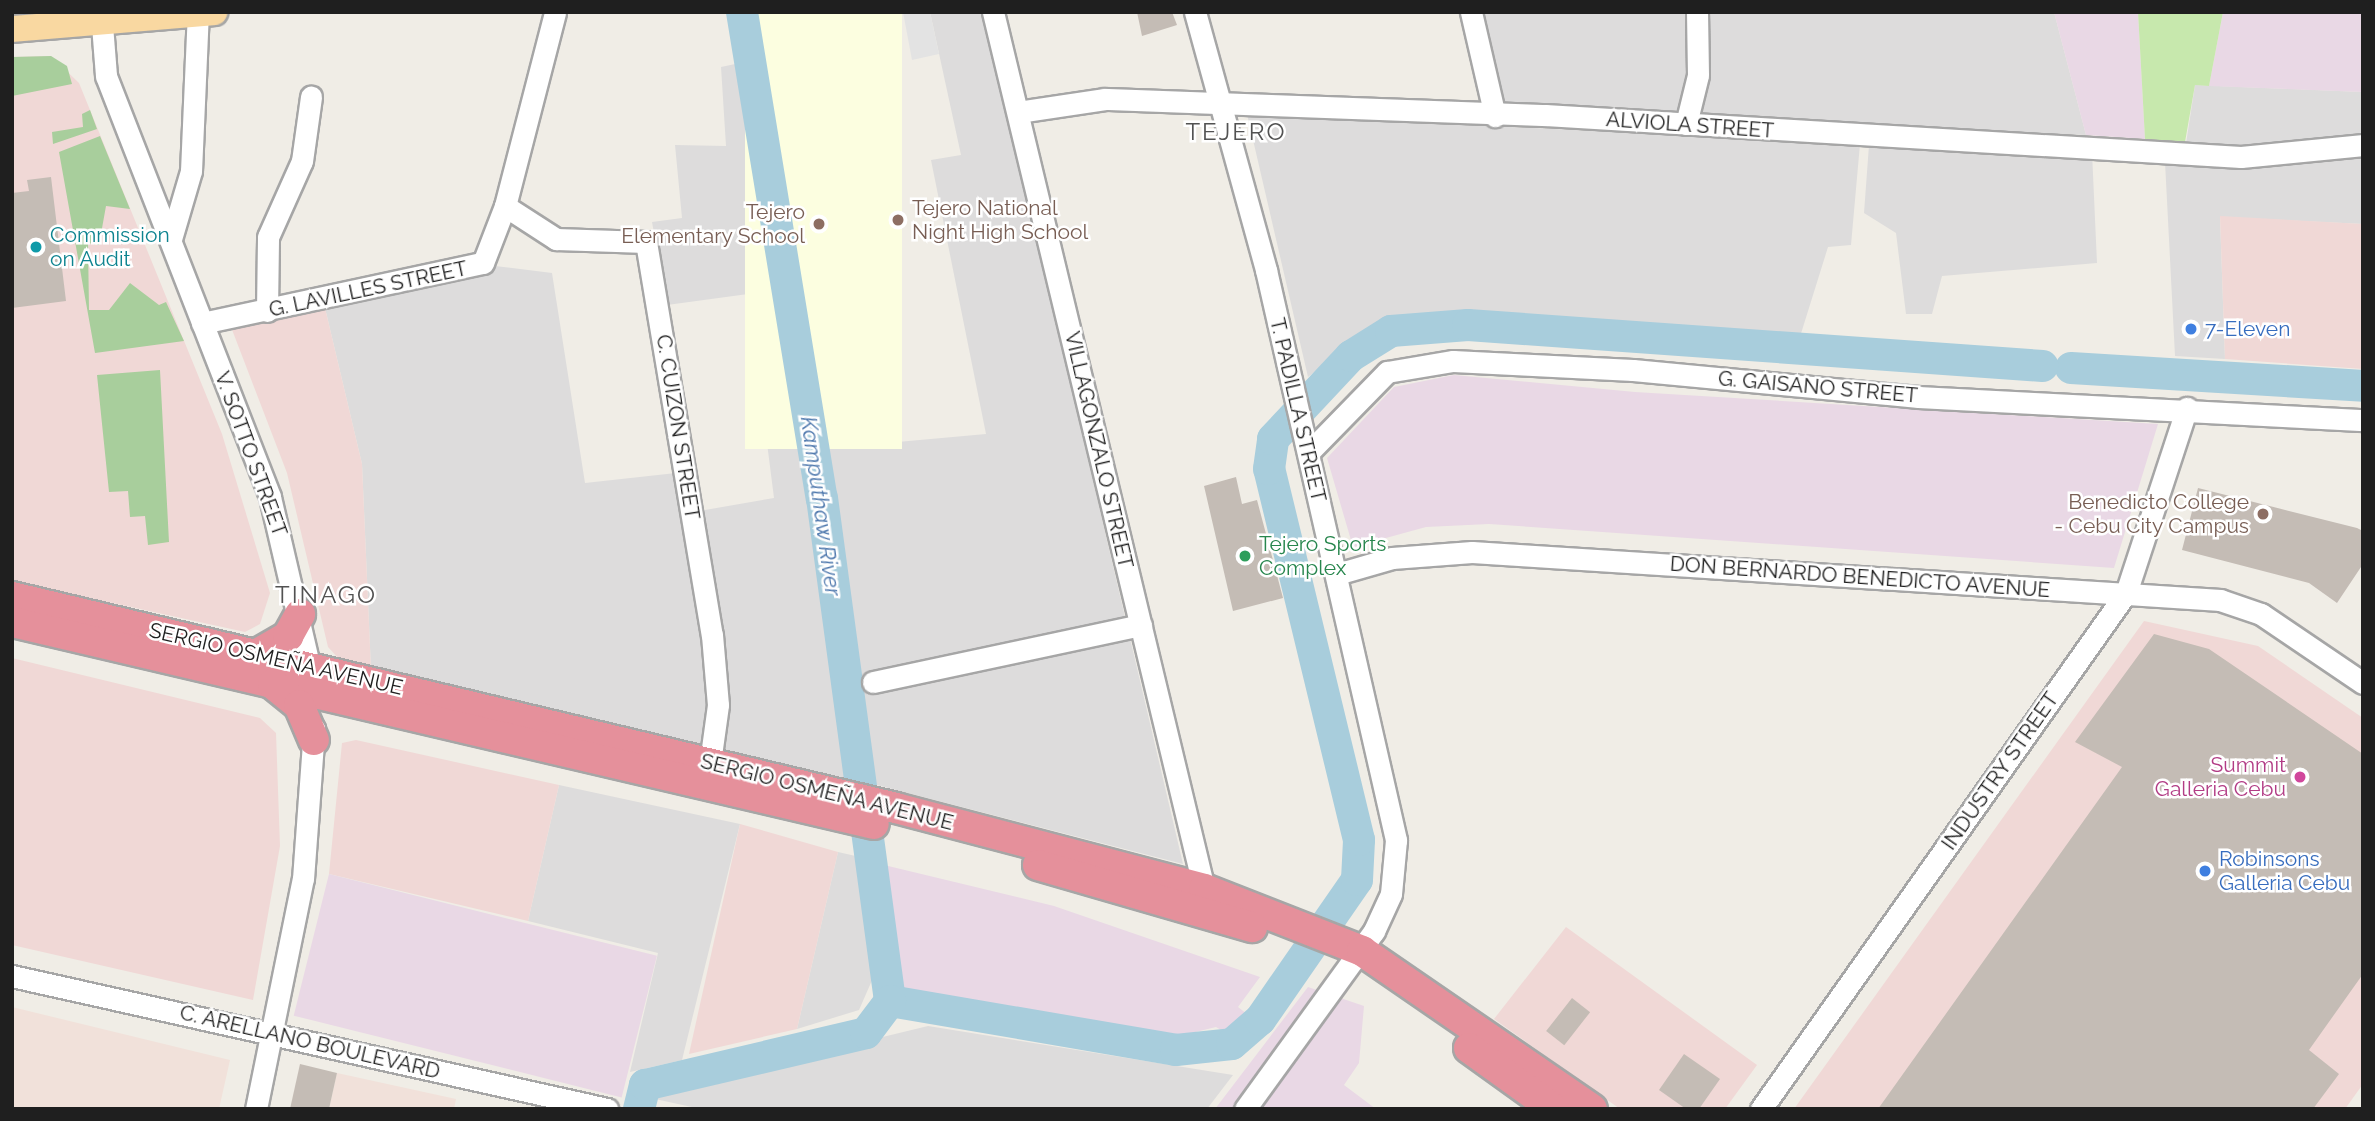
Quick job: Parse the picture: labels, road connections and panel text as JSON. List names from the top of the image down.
{
  "streets": {
    "highway": ["SERGIO OSMEÑA AVENUE"],
    "street": [
      "ALVIOLA STREET",
      "G. LAVILLES STREET",
      "G. GAISANO STREET",
      "T. PADILLA STREET",
      "C. CUIZON STREET",
      "VILLAGONZALO STREET",
      "V. SOTTO STREET",
      "DON BERNARDO BENEDICTO AVENUE",
      "INDUSTRY STREET",
      "C. ARELLANO BOULEVARD"
    ]
  },
  "crossings": [
    ["ALVIOLA STREET", "T. PADILLA STREET"],
    ["ALVIOLA STREET", "VILLAGONZALO STREET"],
    ["G. LAVILLES STREET", "C. CUIZON STREET"],
    ["G. LAVILLES STREET", "V. SOTTO STREET"],
    ["G. GAISANO STREET", "T. PADILLA STREET"],
    ["G. GAISANO STREET", "INDUSTRY STREET"],
    ["T. PADILLA STREET", "DON BERNARDO BENEDICTO AVENUE"],
    ["T. PADILLA STREET", "SERGIO OSMEÑA AVENUE"],
    ["C. CUIZON STREET", "SERGIO OSMEÑA AVENUE"],
    ["VILLAGONZALO STREET", "SERGIO OSMEÑA AVENUE"],
    ["V. SOTTO STREET", "SERGIO OSMEÑA AVENUE"],
    ["V. SOTTO STREET", "C. ARELLANO BOULEVARD"],
    ["DON BERNARDO BENEDICTO AVENUE", "INDUSTRY STREET"]
  ],
  "districts": ["TEJERO", "TINAGO"],
  "water": ["Kamputhaw River"],
  "places": [
    "Tejero National Night High School",
    "Tejero Elementary School",
    "Commission on Audit",
    "7-Eleven",
    "Benedicto College - Cebu City Campus",
    "Tejero Sports Complex",
    "Summit Galleria Cebu",
    "Robinsons Galleria Cebu"
  ]
}
